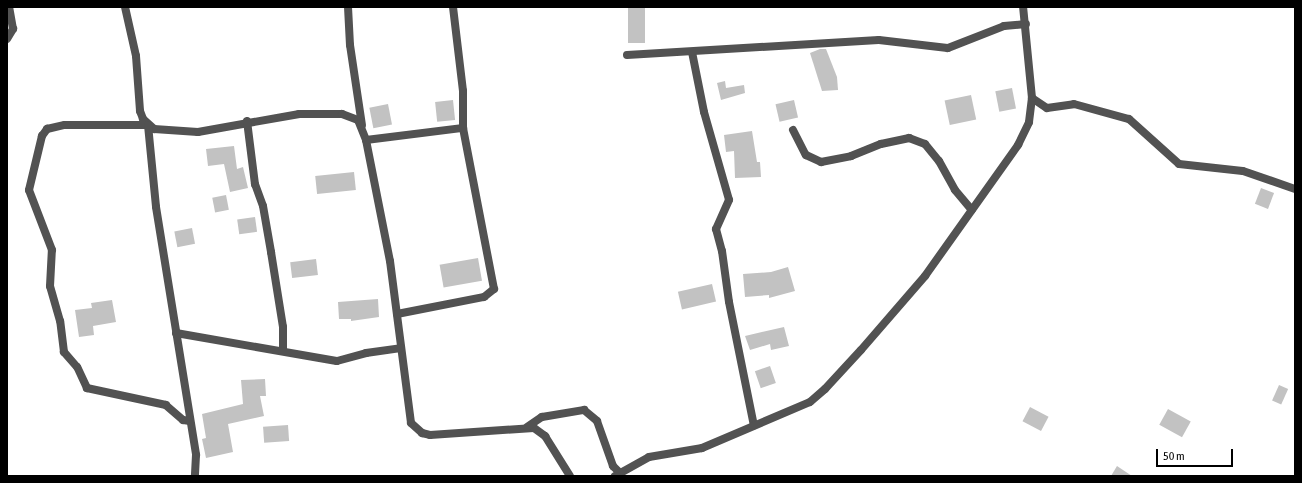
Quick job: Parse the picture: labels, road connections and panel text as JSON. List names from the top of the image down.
{
  "scale_bar": "50 m"
}
